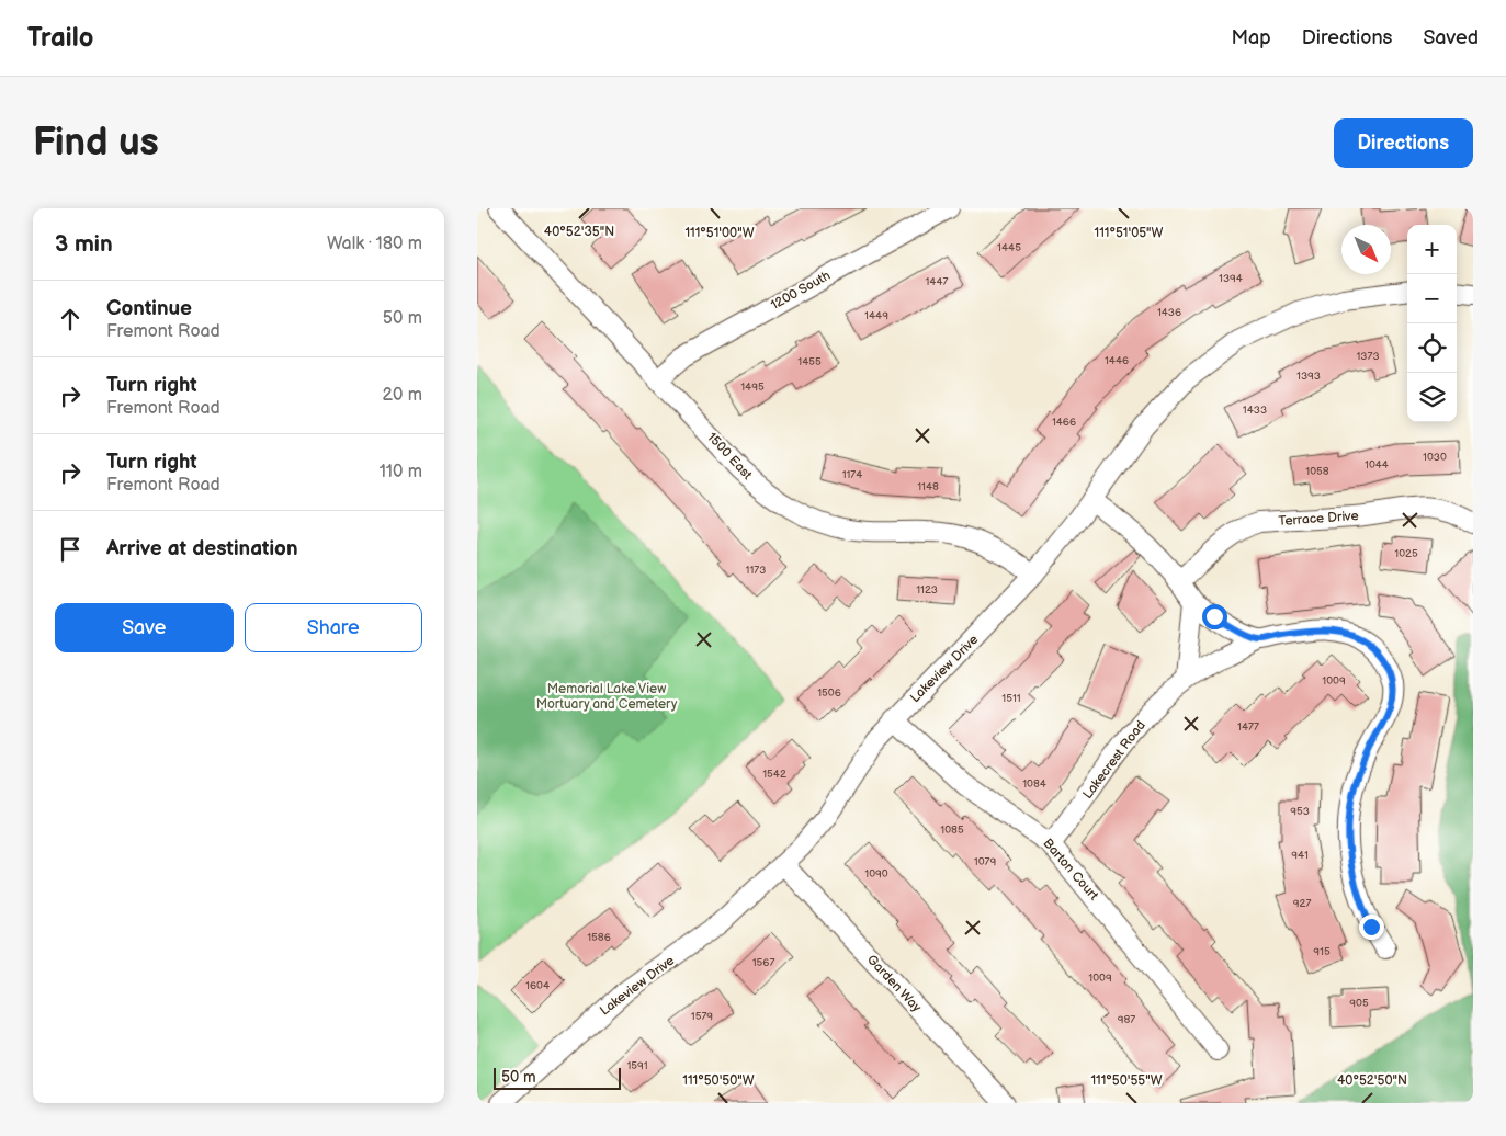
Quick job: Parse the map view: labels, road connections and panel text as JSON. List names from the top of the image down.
{
  "streets": {
    "street": [
      "1200 South",
      "1500 East",
      "Terrace Drive",
      "Lakeview Drive",
      "Lakecrest Road",
      "Barton Court",
      "Garden Way"
    ]
  },
  "crossings": [
    ["1200 South", "1500 East"],
    ["1500 East", "Lakeview Drive"],
    ["Lakeview Drive", "Barton Court"],
    ["Lakeview Drive", "Garden Way"],
    ["Lakecrest Road", "Barton Court"]
  ],
  "parks": ["Memorial Lake View Mortuary and Cemetery"],
  "house_numbers": [
    "1445",
    "1394",
    "1447",
    "1436",
    "1449",
    "1373",
    "1446",
    "1455",
    "1393",
    "1495",
    "1433",
    "1466",
    "1030",
    "1044",
    "1058",
    "1174",
    "1148",
    "1025",
    "1173",
    "1123",
    "1009",
    "1506",
    "1511",
    "1477",
    "1542",
    "1084",
    "953",
    "1085",
    "941",
    "1079",
    "1090",
    "927",
    "1586",
    "915",
    "1567",
    "1009",
    "1604",
    "905",
    "1579",
    "987",
    "1591"
  ],
  "scale_bar": "50 m",
  "north": "bottom right",
  "page": {
    "header": "Trailo",
    "nav": ["Map", "Directions", "Saved"],
    "buttons": [
      "Directions",
      ["Save", "Share"]
    ],
    "title": "Find us",
    "heading": ["3 min", "Walk · 180 m"],
    "map_buttons": ["+", "−"],
    "list": [
      ["Continue", "Fremont Road", "50 m"],
      ["Turn right", "Fremont Road", "20 m"],
      ["Turn right", "Fremont Road", "110 m"],
      "Arrive at destination"
    ],
    "scale": "50 m"
  },
  "coordinates": [
    "40°52'35\"N",
    "111°51'00\"W",
    "111°51'05\"W",
    "111°50'50\"W",
    "111°50'55\"W",
    "40°52'50\"N"
  ]
}
